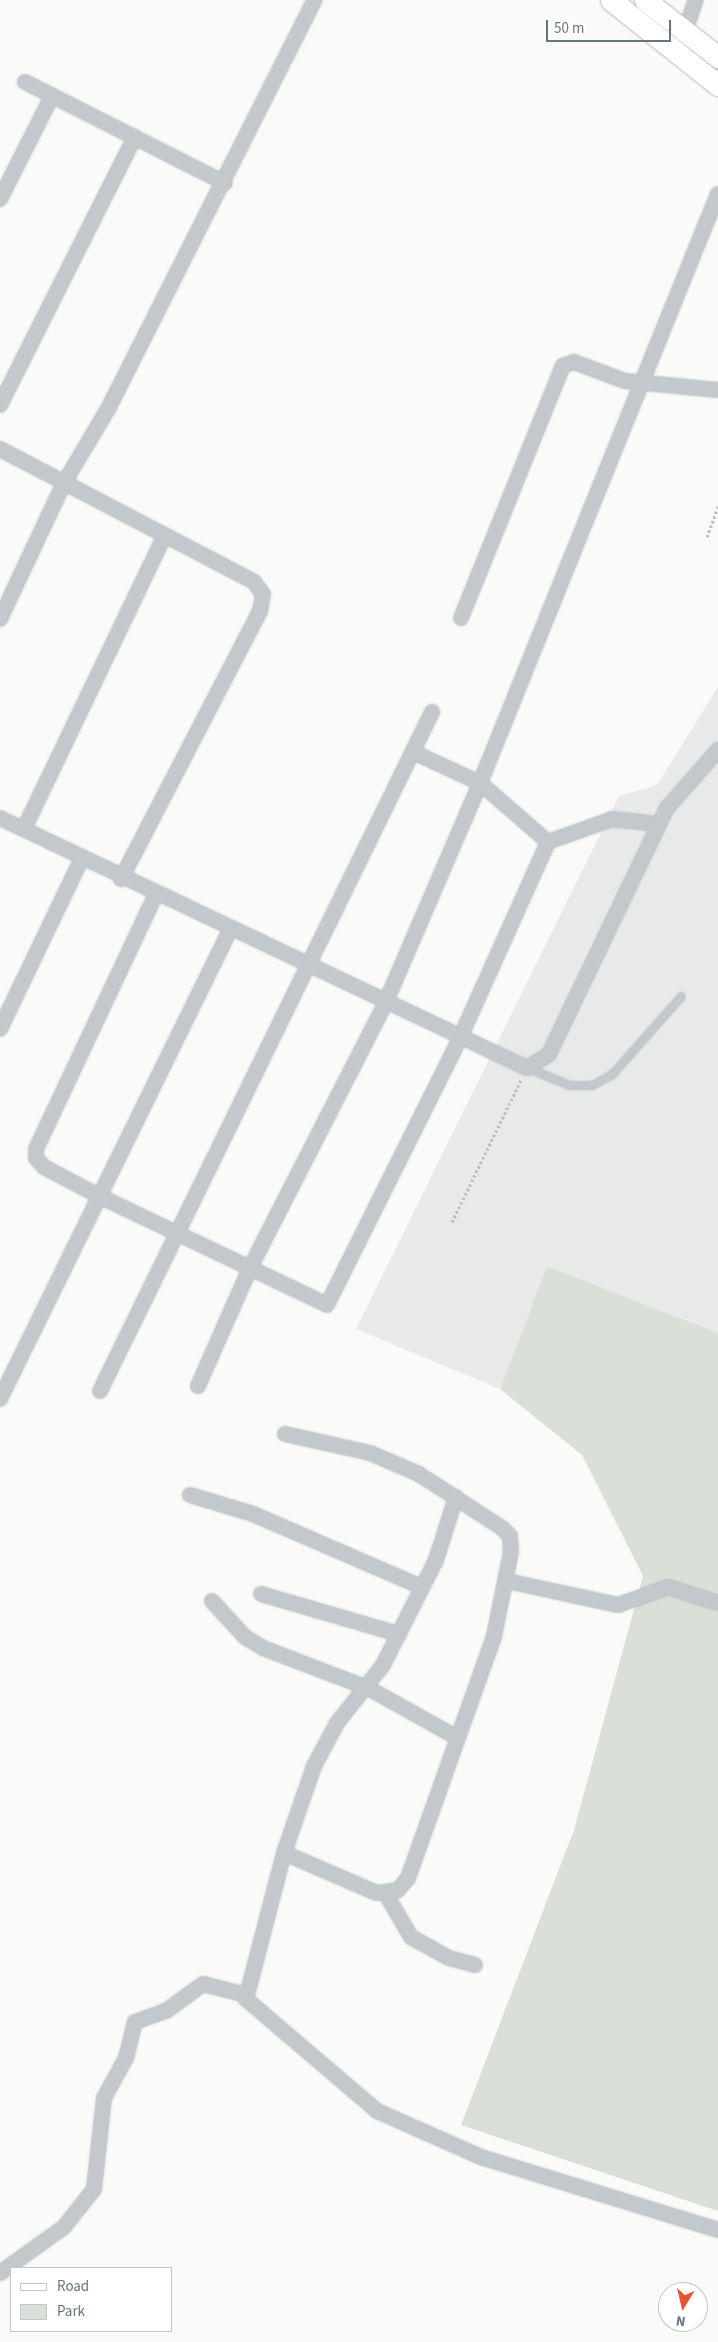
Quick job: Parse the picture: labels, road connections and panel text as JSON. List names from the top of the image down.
{
  "legend": ["Road", "Park"],
  "scale_bar": "50 m",
  "north": "bottom"
}
